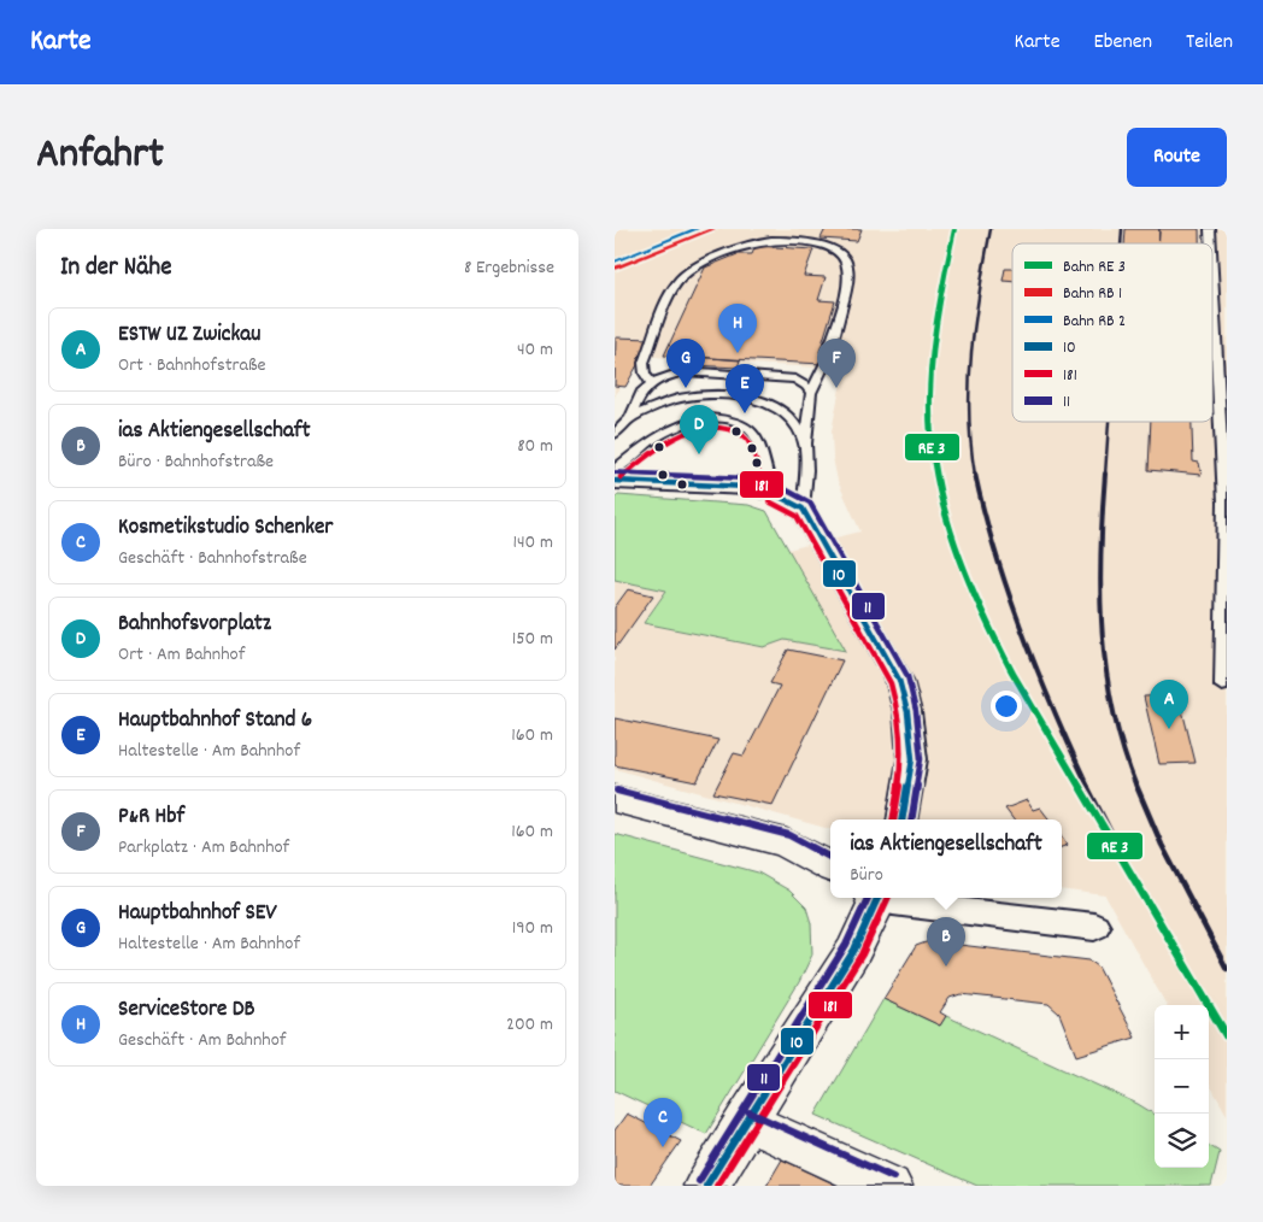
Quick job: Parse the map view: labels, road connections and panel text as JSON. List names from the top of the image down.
{
  "lines": ["transit line 181", "transit line 11", "transit line 10"],
  "legend": [
    "Bahn RE 3",
    "Bahn RB 1",
    "Bahn RB 2",
    "10",
    "181",
    "11"
  ],
  "page": {
    "header": "Karte",
    "nav": ["Karte", "Ebenen", "Teilen"],
    "title": "Anfahrt",
    "buttons": "Route",
    "heading": ["In der Nähe", "8 Ergebnisse"],
    "pins": [
      "H",
      "F",
      "G",
      "E",
      "D",
      "A",
      "B",
      "C"
    ],
    "list": [
      {
        "mark": "A",
        "name": "ESTW UZ Zwickau",
        "note": "Ort · Bahnhofstraße",
        "value": "40 m"
      },
      {
        "mark": "B",
        "name": "ias Aktiengesellschaft",
        "note": "Büro · Bahnhofstraße",
        "value": "80 m"
      },
      {
        "mark": "C",
        "name": "Kosmetikstudio Schenker",
        "note": "Geschäft · Bahnhofstraße",
        "value": "140 m"
      },
      {
        "mark": "D",
        "name": "Bahnhofsvorplatz",
        "note": "Ort · Am Bahnhof",
        "value": "150 m"
      },
      {
        "mark": "E",
        "name": "Hauptbahnhof Stand 6",
        "note": "Haltestelle · Am Bahnhof",
        "value": "160 m"
      },
      {
        "mark": "F",
        "name": "P&R Hbf",
        "note": "Parkplatz · Am Bahnhof",
        "value": "160 m"
      },
      {
        "mark": "G",
        "name": "Hauptbahnhof SEV",
        "note": "Haltestelle · Am Bahnhof",
        "value": "190 m"
      },
      {
        "mark": "H",
        "name": "ServiceStore DB",
        "note": "Geschäft · Am Bahnhof",
        "value": "200 m"
      }
    ],
    "popup": ["ias Aktiengesellschaft", "Büro"],
    "map_buttons": ["+", "−"]
  }
}
